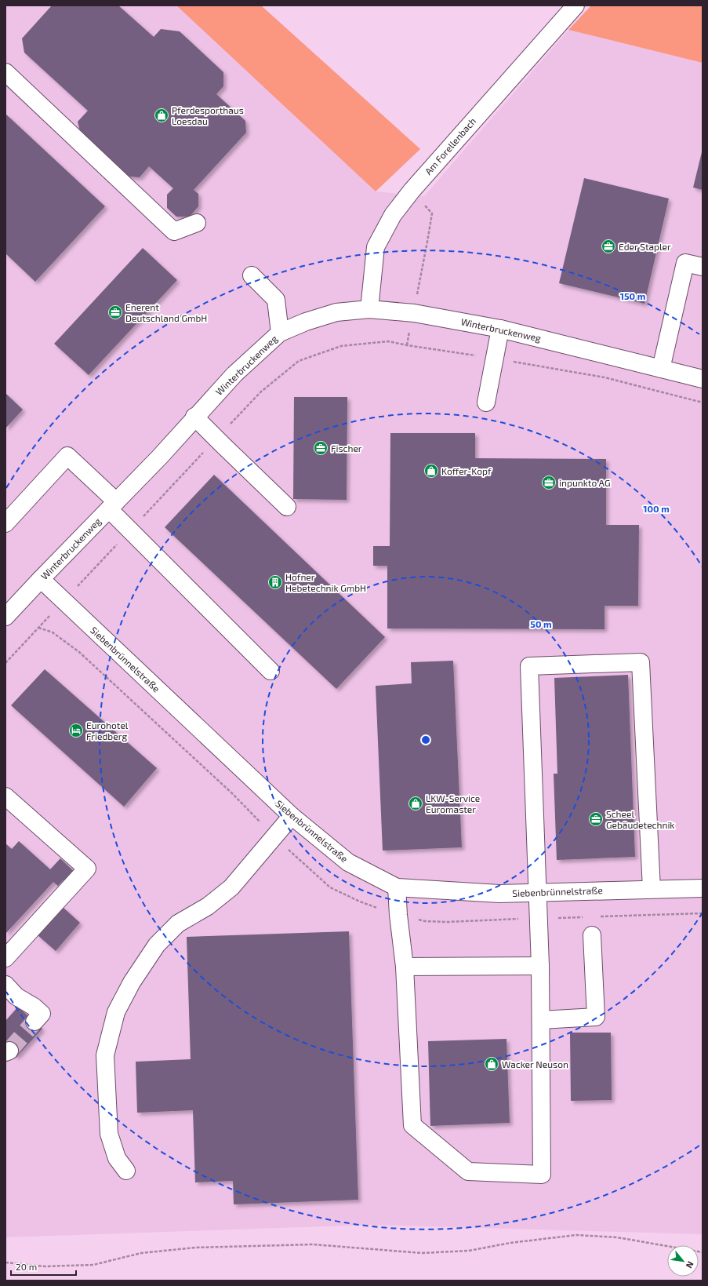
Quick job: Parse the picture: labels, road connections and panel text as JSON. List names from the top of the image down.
{
  "streets": {
    "street": ["Am Forellenbach", "Winterbruckenweg", "Siebenbrünnelstraße"]
  },
  "crossings": [
    ["Am Forellenbach", "Winterbruckenweg"],
    ["Winterbruckenweg", "Siebenbrünnelstraße"]
  ],
  "places": {
    "shop": [
      "Pferdesporthaus Loesdau",
      "Koffer-Kopf",
      "LKW-Service Euromaster",
      "Wacker Neuson"
    ],
    "office": [
      "Eder Stapler",
      "Enerent Deutschland GmbH",
      "Fischer",
      "inpunkto AG",
      "Scheel Gebäudetechnik"
    ],
    "building": ["Hofner Hebetechnik GmbH"],
    "hotel": ["Eurohotel Friedberg"]
  },
  "scale_bar": "20 m",
  "north": "bottom right",
  "rings": ["150 m", "100 m", "50 m"]
}
